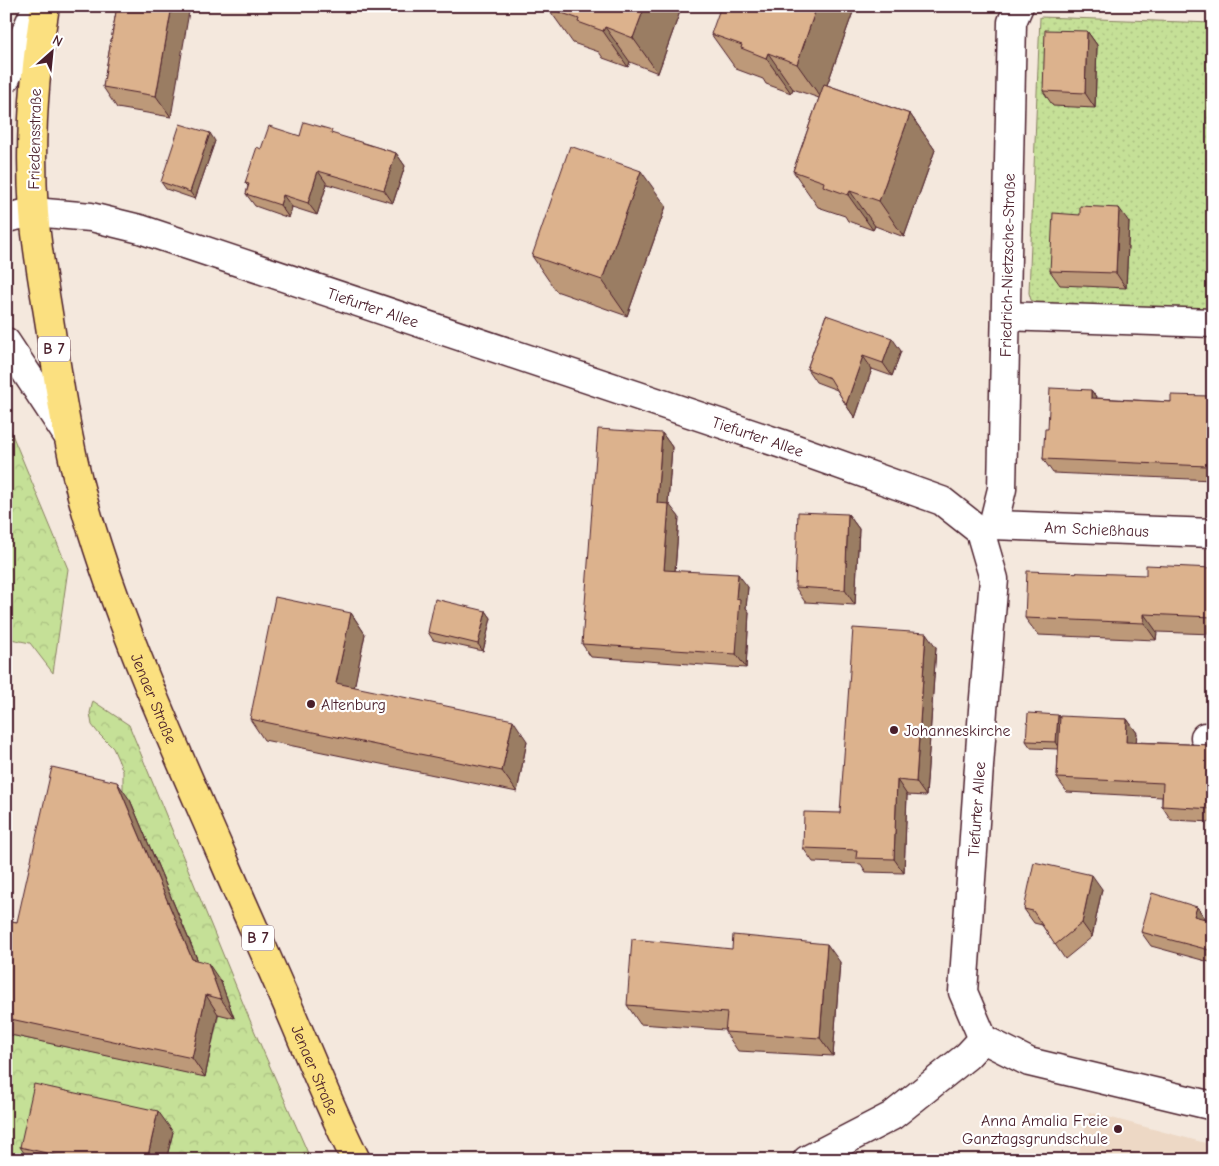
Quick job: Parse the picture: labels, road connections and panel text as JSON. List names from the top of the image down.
{
  "streets": {
    "main road": ["Friedensstraße", "B 7", "Jenaer Straße"],
    "street": ["Friedrich-Nietzsche-Straße", "Tiefurter Allee", "Am Schießhaus"]
  },
  "crossings": [
    ["Friedensstraße", "Tiefurter Allee"],
    ["Friedensstraße", "Jenaer Straße"],
    ["Friedrich-Nietzsche-Straße", "Tiefurter Allee"],
    ["Friedrich-Nietzsche-Straße", "Am Schießhaus"],
    ["Tiefurter Allee", "Am Schießhaus"],
    ["Tiefurter Allee", "Jenaer Straße"]
  ],
  "places": ["Altenburg", "Johanneskirche", "Anna Amalia Freie Ganztagsgrundschule"],
  "north": "top right"
}
